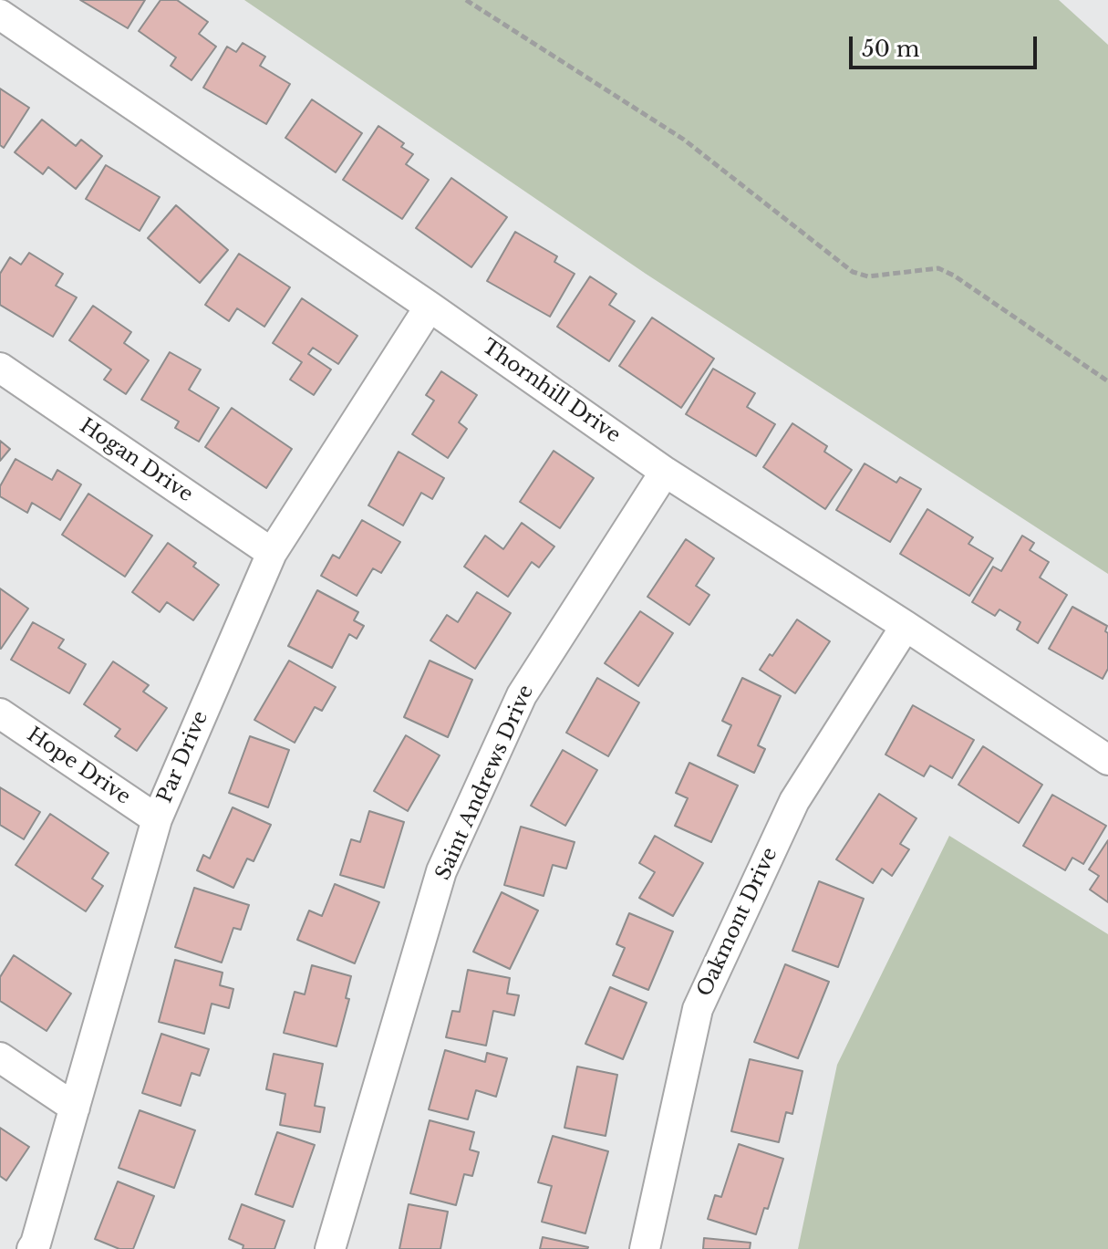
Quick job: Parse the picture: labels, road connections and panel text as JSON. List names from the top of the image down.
{
  "streets": {
    "street": [
      "Thornhill Drive",
      "Hogan Drive",
      "Par Drive",
      "Hope Drive",
      "Saint Andrews Drive",
      "Oakmont Drive"
    ]
  },
  "crossings": [
    ["Thornhill Drive", "Par Drive"],
    ["Thornhill Drive", "Saint Andrews Drive"],
    ["Thornhill Drive", "Oakmont Drive"],
    ["Hogan Drive", "Par Drive"],
    ["Par Drive", "Hope Drive"]
  ],
  "scale_bar": "50 m"
}
